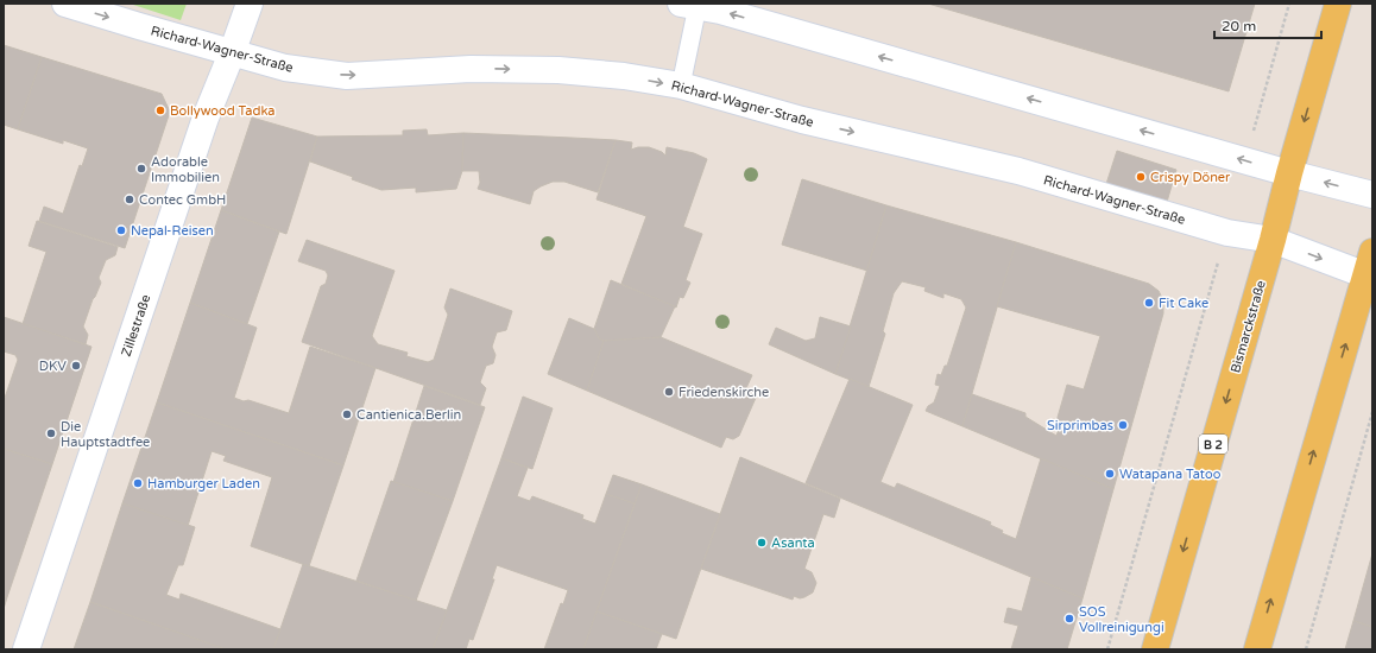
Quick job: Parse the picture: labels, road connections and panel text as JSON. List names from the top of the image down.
{
  "streets": {
    "main road": ["Bismarckstraße", "B 2"],
    "street": ["Richard-Wagner-Straße", "Zillestraße"]
  },
  "crossings": [
    ["Richard-Wagner-Straße", "Zillestraße"],
    ["Richard-Wagner-Straße", "Bismarckstraße"]
  ],
  "places": [
    "Bollywood Tadka",
    "Adorable Immobilien",
    "Crispy Döner",
    "Contec GmbH",
    "Nepal-Reisen",
    "Fit Cake",
    "DKV",
    "Friedenskirche",
    "Cantienica.Berlin",
    "Sirprimbas",
    "Die Hauptstadtfee",
    "Watapana Tatoo",
    "Hamburger Laden",
    "Asanta",
    "SOS Vollreinigungi"
  ],
  "scale_bar": "20 m"
}
